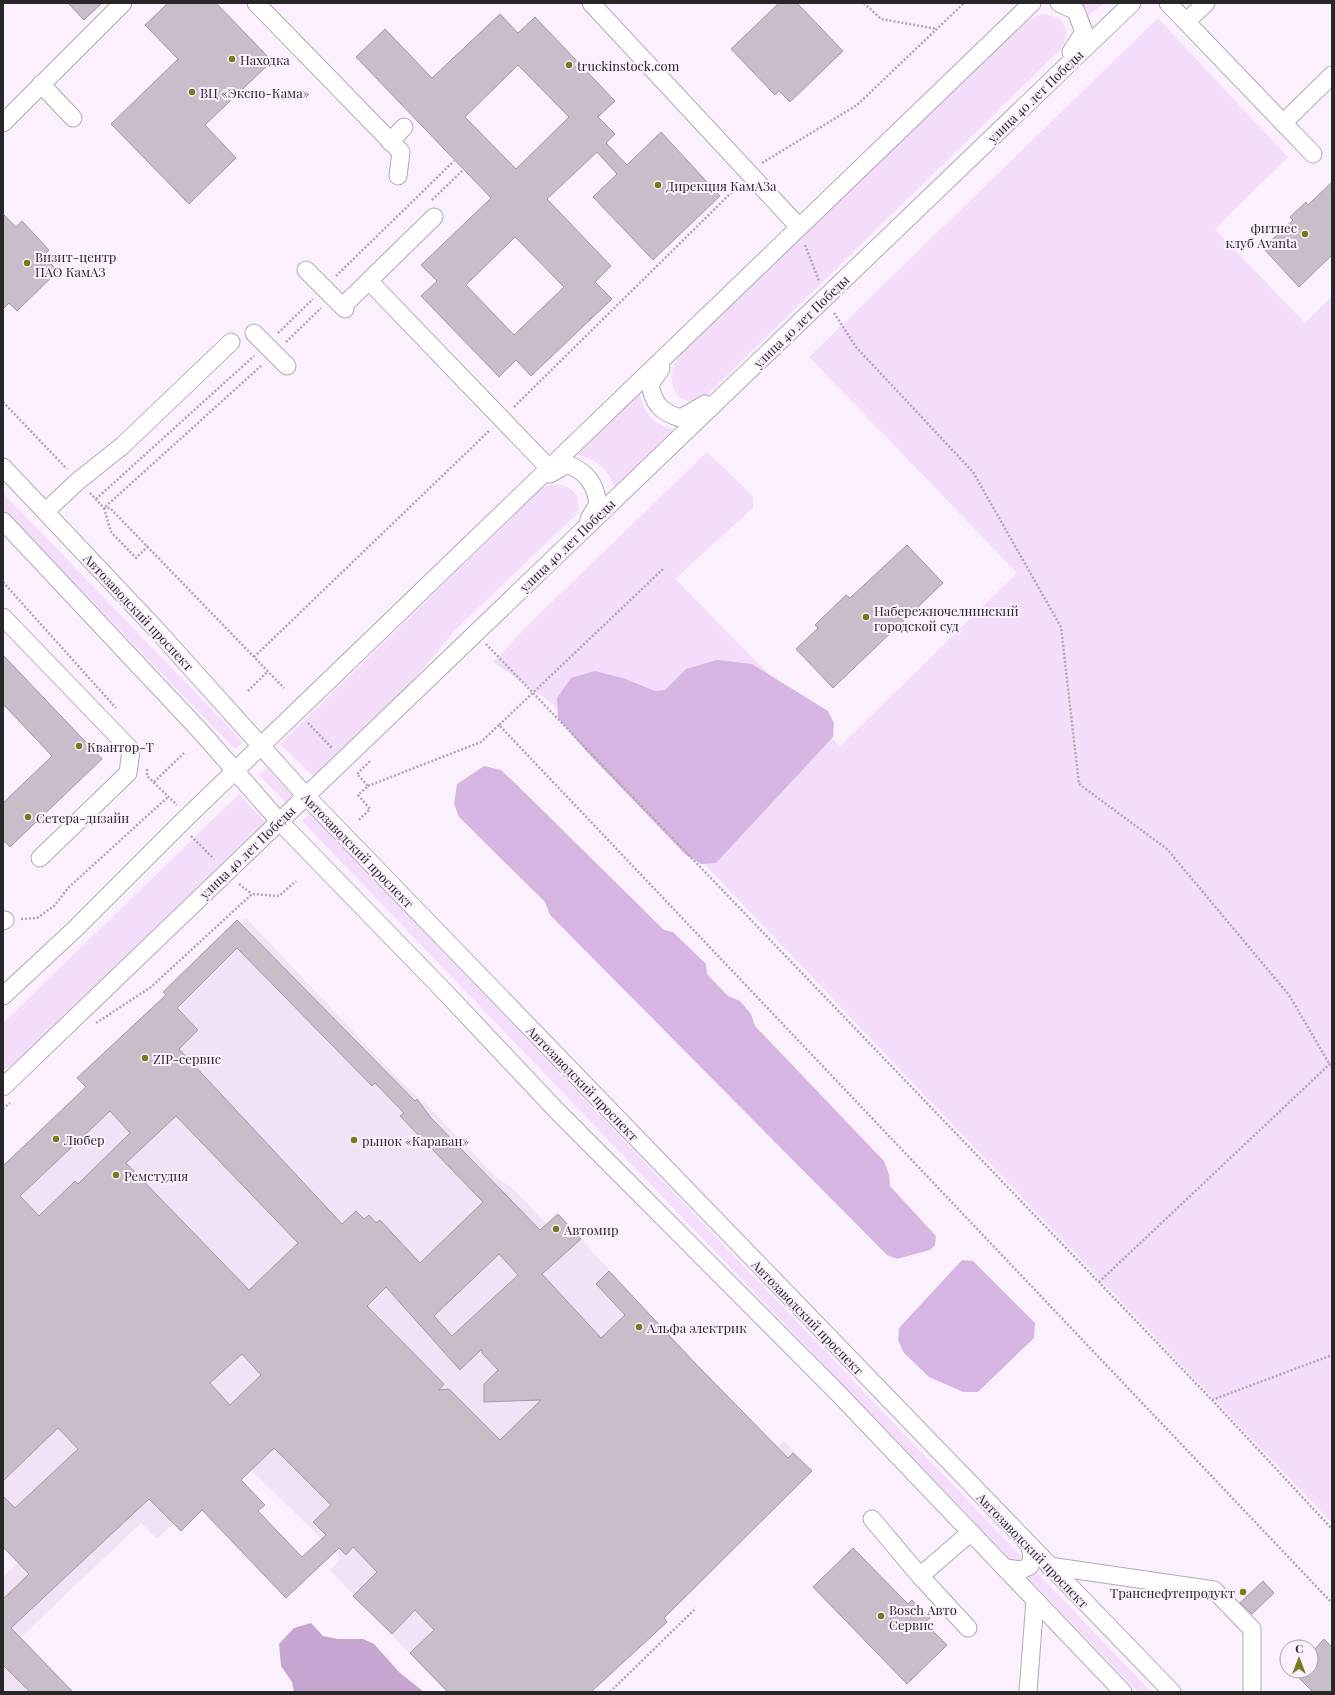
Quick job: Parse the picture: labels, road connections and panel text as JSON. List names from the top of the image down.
{
  "streets": {
    "street": ["улица 40 лет Победы", "Автозаводский проспект"]
  },
  "crossings": [
    ["улица 40 лет Победы", "Автозаводский проспект"]
  ],
  "places": [
    "Находка",
    "truckinstock.com",
    "ВЦ «Экспо-Кама»",
    "Дирекция КамАЗа",
    "фитнес клуб Avanta",
    "Визит-центр ПАО КамАЗ",
    "Набережночелнинский городской суд",
    "Квантор-Т",
    "Сетера-дизайн",
    "ZIP-сервис",
    "Любер",
    "рынок «Караван»",
    "Ремстудия",
    "Автомир",
    "Альфа электрик",
    "Транснефтепродукт",
    "Bosch Авто Сервис"
  ],
  "north": "top"
}
